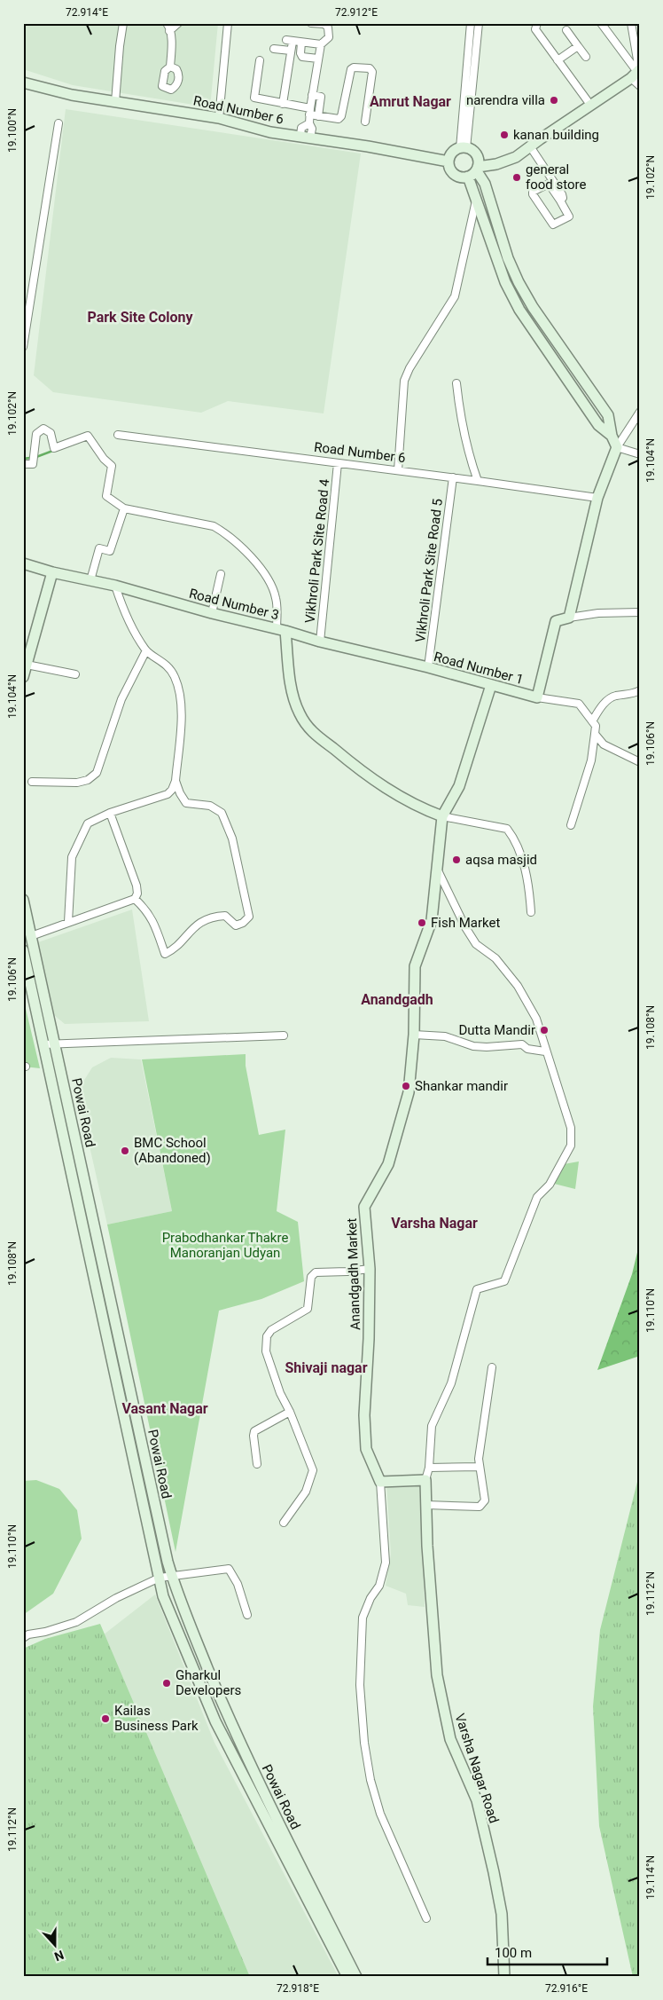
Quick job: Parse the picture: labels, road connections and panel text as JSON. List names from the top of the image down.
{
  "streets": {
    "street": [
      "Road Number 6",
      "Vikhroli Park Site Road 4",
      "Vikhroli Park Site Road 5",
      "Road Number 3",
      "Road Number 1",
      "Powai Road",
      "Anandgadh Market",
      "Varsha Nagar Road"
    ]
  },
  "crossings": [
    ["Road Number 6", "Vikhroli Park Site Road 4"],
    ["Road Number 6", "Vikhroli Park Site Road 5"],
    ["Vikhroli Park Site Road 4", "Road Number 1"],
    ["Vikhroli Park Site Road 5", "Road Number 1"],
    ["Road Number 3", "Road Number 1"],
    ["Road Number 3", "Anandgadh Market"],
    ["Road Number 1", "Anandgadh Market"]
  ],
  "districts": [
    "Amrut Nagar",
    "Park Site Colony",
    "Anandgadh",
    "Varsha Nagar",
    "Shivaji nagar",
    "Vasant Nagar"
  ],
  "parks": ["Prabodhankar Thakre Manoranjan Udyan"],
  "places": [
    "narendra villa",
    "kanan building",
    "general food store",
    "aqsa masjid",
    "Fish Market",
    "Dutta Mandir",
    "Shankar mandir",
    "BMC School (Abandoned)",
    "Gharkul Developers",
    "Kailas Business Park"
  ],
  "scale_bar": "100 m",
  "north": "bottom",
  "coordinates": [
    "72.914°E",
    "72.912°E",
    "19.100°N",
    "19.102°N",
    "19.104°N",
    "19.106°N",
    "19.108°N",
    "19.110°N",
    "19.112°N",
    "19.114°N",
    "72.918°E",
    "72.916°E"
  ]
}
